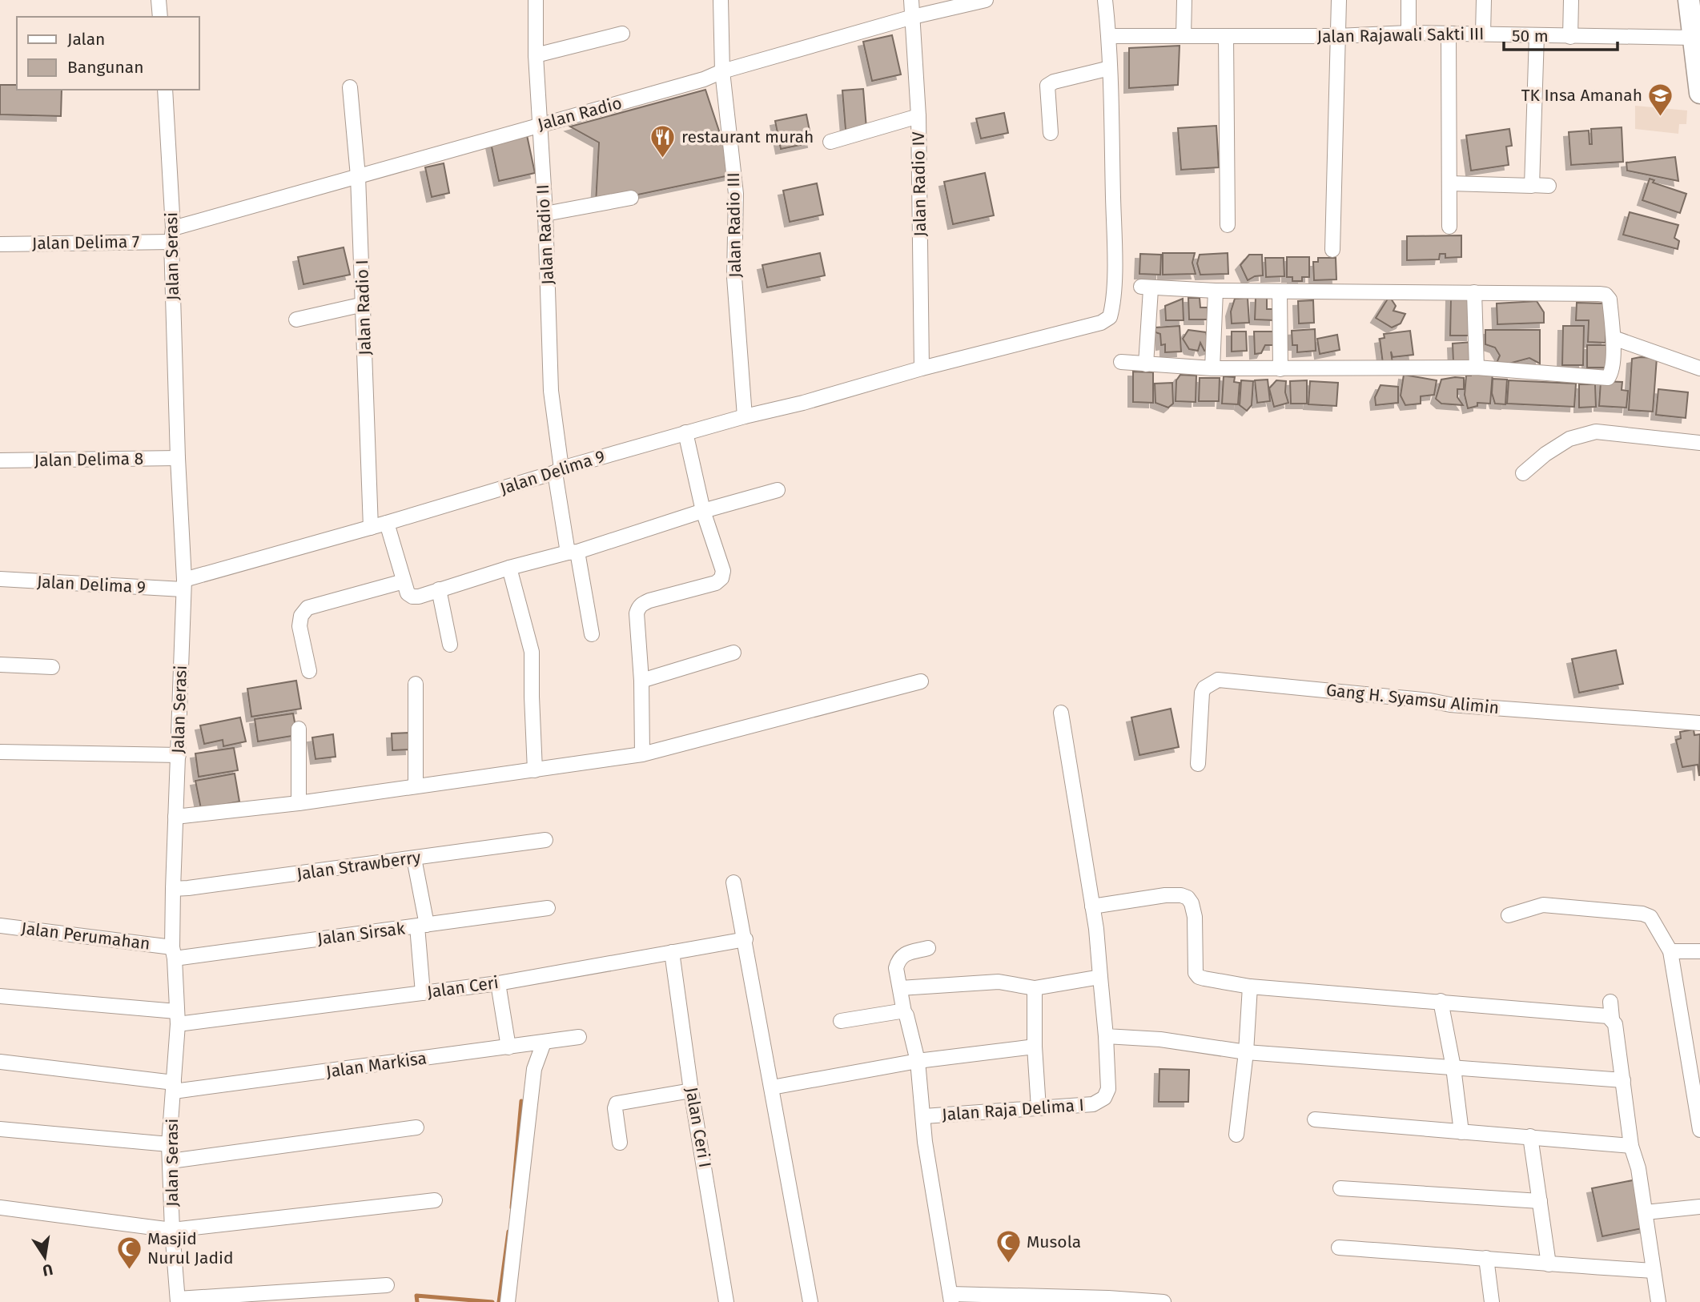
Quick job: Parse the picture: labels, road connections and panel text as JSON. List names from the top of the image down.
{
  "streets": {
    "street": [
      "Jalan Rajawali Sakti III",
      "Jalan Radio",
      "Jalan Radio IV",
      "Jalan Radio III",
      "Jalan Radio II",
      "Jalan Delima 7",
      "Jalan Serasi",
      "Jalan Radio I",
      "Jalan Delima 8",
      "Jalan Delima 9",
      "Gang H. Syamsu Alimin",
      "Jalan Strawberry",
      "Jalan Sirsak",
      "Jalan Perumahan",
      "Jalan Ceri",
      "Jalan Markisa",
      "Jalan Raja Delima I",
      "Jalan Ceri I"
    ]
  },
  "crossings": [
    ["Jalan Radio", "Jalan Radio IV"],
    ["Jalan Radio", "Jalan Radio III"],
    ["Jalan Radio", "Jalan Radio II"],
    ["Jalan Radio", "Jalan Delima 7"],
    ["Jalan Radio", "Jalan Serasi"],
    ["Jalan Radio", "Jalan Radio I"],
    ["Jalan Radio IV", "Jalan Delima 9"],
    ["Jalan Radio III", "Jalan Delima 9"],
    ["Jalan Radio II", "Jalan Delima 9"],
    ["Jalan Delima 7", "Jalan Serasi"],
    ["Jalan Serasi", "Jalan Delima 8"],
    ["Jalan Serasi", "Jalan Delima 9"],
    ["Jalan Serasi", "Jalan Strawberry"],
    ["Jalan Serasi", "Jalan Sirsak"],
    ["Jalan Serasi", "Jalan Perumahan"],
    ["Jalan Serasi", "Jalan Ceri"],
    ["Jalan Serasi", "Jalan Markisa"],
    ["Jalan Radio I", "Jalan Delima 9"],
    ["Jalan Sirsak", "Jalan Perumahan"],
    ["Jalan Ceri", "Jalan Ceri I"]
  ],
  "places": {
    "school or university": ["TK Insa Amanah"],
    "restaurant": ["restaurant murah"],
    "mosque": ["Musola", "Masjid Nurul Jadid"]
  },
  "legend": ["Jalan", "Bangunan"],
  "scale_bar": "50 m",
  "north": "bottom"
}
